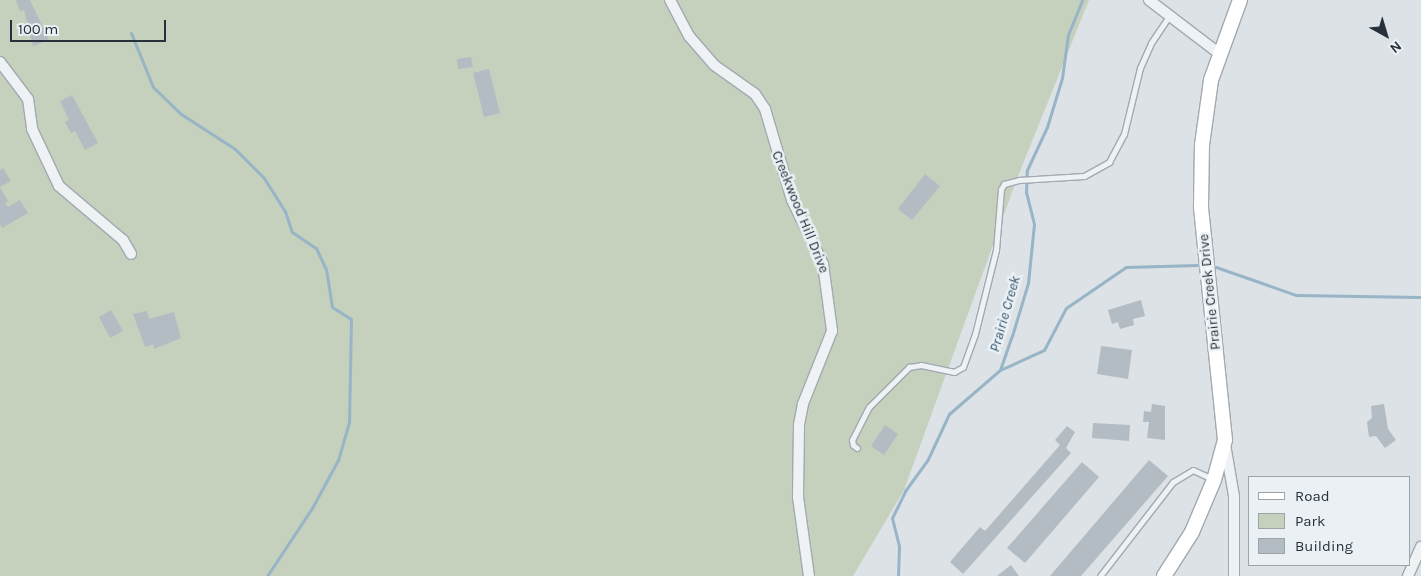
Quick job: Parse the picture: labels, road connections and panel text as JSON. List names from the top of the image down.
{
  "streets": {
    "main road": ["Prairie Creek Drive"],
    "street": ["Creekwood Hill Drive"]
  },
  "water": ["Prairie Creek"],
  "legend": ["Road", "Park", "Building"],
  "scale_bar": "100 m",
  "north": "bottom right"
}
